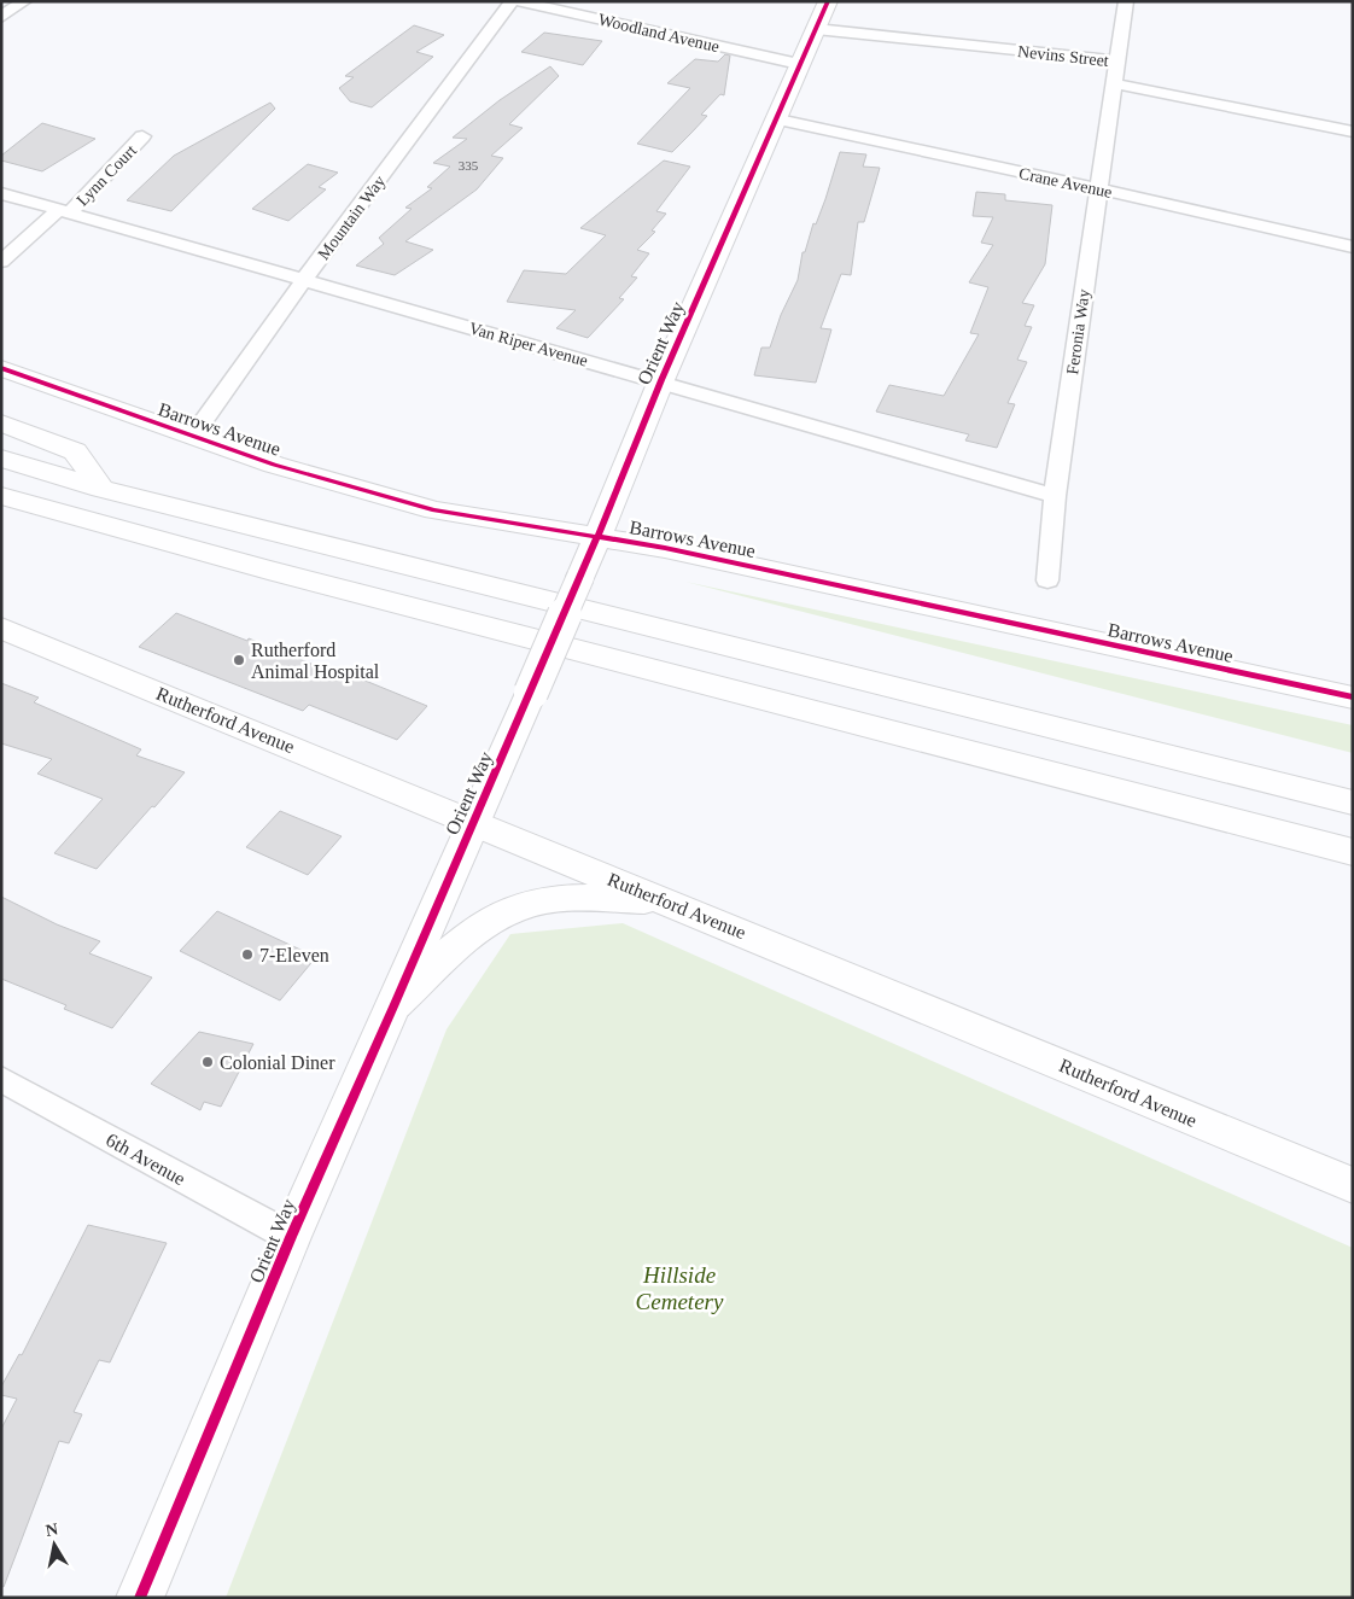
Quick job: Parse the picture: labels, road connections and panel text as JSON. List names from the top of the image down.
{
  "streets": {
    "main road": ["Orient Way", "Barrows Avenue", "Rutherford Avenue"],
    "street": [
      "Woodland Avenue",
      "Nevins Street",
      "Lynn Court",
      "Crane Avenue",
      "Mountain Way",
      "Feronia Way",
      "Van Riper Avenue",
      "6th Avenue"
    ]
  },
  "crossings": [
    ["Woodland Avenue", "Orient Way"],
    ["Nevins Street", "Feronia Way"],
    ["Nevins Street", "Orient Way"],
    ["Lynn Court", "Van Riper Avenue"],
    ["Crane Avenue", "Feronia Way"],
    ["Crane Avenue", "Orient Way"],
    ["Mountain Way", "Van Riper Avenue"],
    ["Mountain Way", "Barrows Avenue"],
    ["Feronia Way", "Van Riper Avenue"],
    ["Orient Way", "Van Riper Avenue"],
    ["Orient Way", "Barrows Avenue"],
    ["Orient Way", "Rutherford Avenue"],
    ["Orient Way", "6th Avenue"]
  ],
  "parks": ["Hillside Cemetery"],
  "places": ["Rutherford Animal Hospital", "7-Eleven", "Colonial Diner"],
  "house_numbers": ["335"],
  "north": "top"
}
